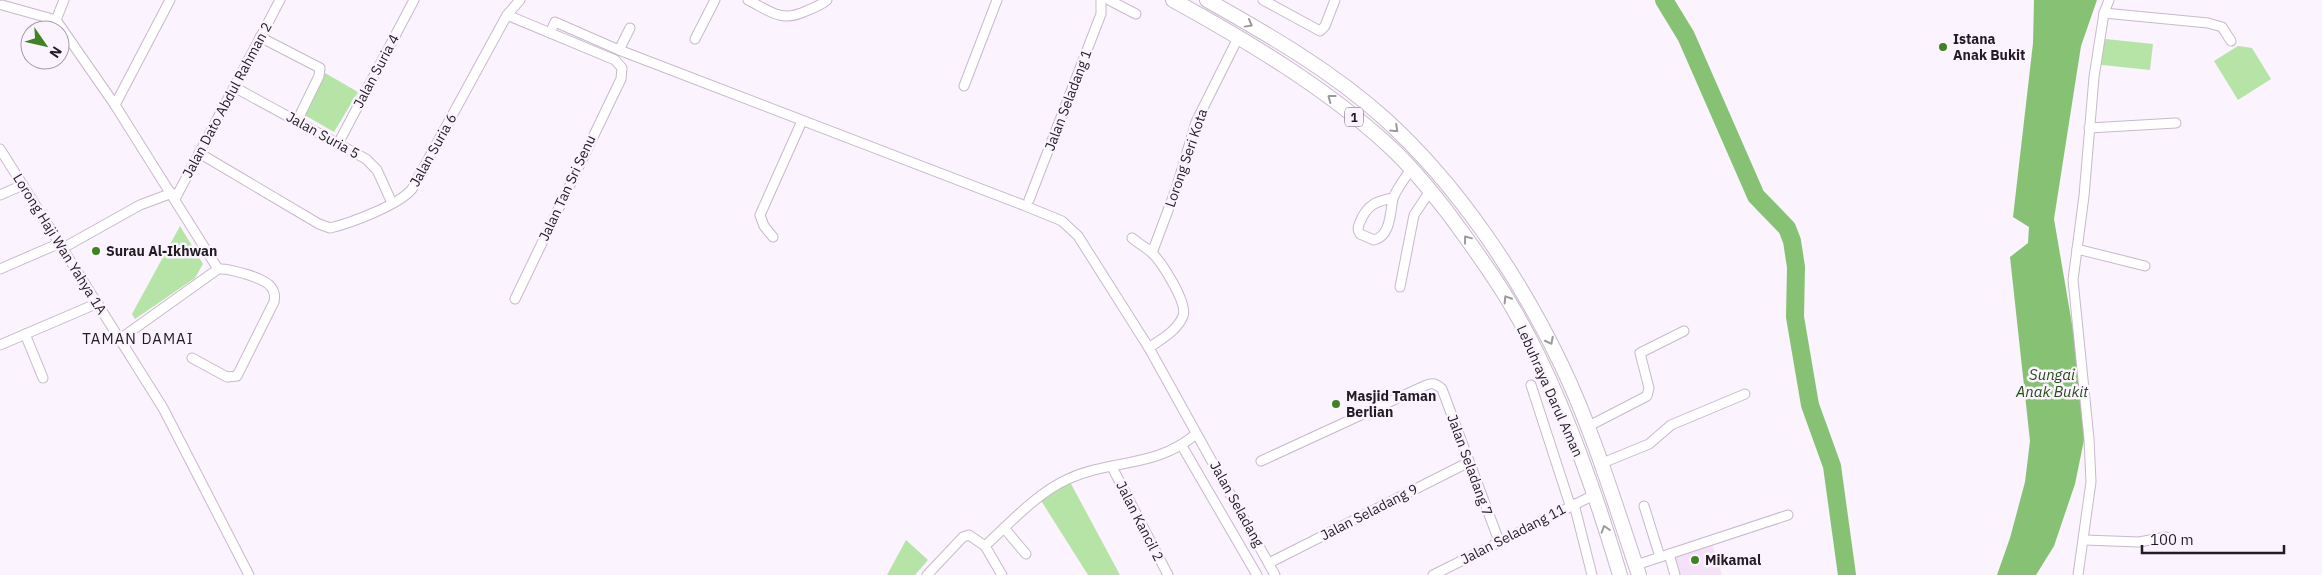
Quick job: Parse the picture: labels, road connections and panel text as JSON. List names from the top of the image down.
{
  "streets": {
    "highway": ["1", "Lebuhraya Darul Aman"],
    "street": [
      "Jalan Suria 4",
      "Jalan Dato Abdul Rahman 2",
      "Jalan Seladang 1",
      "Jalan Suria 5",
      "Jalan Suria 6",
      "Lorong Seri Kota",
      "Jalan Tan Sri Senu",
      "Lorong Haji Wan Yahya 1A",
      "Jalan Seladang 7",
      "Jalan Seladang",
      "Jalan Seladang 9",
      "Jalan Kancil 2",
      "Jalan Seladang 11"
    ]
  },
  "crossings": [
    ["Jalan Suria 4", "Jalan Suria 5"],
    ["Jalan Dato Abdul Rahman 2", "Jalan Suria 5"],
    ["Jalan Dato Abdul Rahman 2", "Jalan Suria 6"],
    ["Jalan Suria 5", "Jalan Suria 6"],
    ["Lorong Seri Kota", "Lebuhraya Darul Aman"],
    ["Jalan Tan Sri Senu", "Jalan Seladang"],
    ["Lebuhraya Darul Aman", "Jalan Seladang 11"],
    ["Jalan Seladang 7", "Jalan Seladang 9"],
    ["Jalan Seladang 7", "Jalan Seladang 11"],
    ["Jalan Seladang", "Jalan Seladang 9"]
  ],
  "districts": ["TAMAN DAMAI"],
  "water": ["Sungai Anak Bukit"],
  "places": [
    "Istana Anak Bukit",
    "Surau Al-Ikhwan",
    "Masjid Taman Berlian",
    "Mikamal"
  ],
  "scale_bar": "100 m",
  "north": "bottom right"
}
